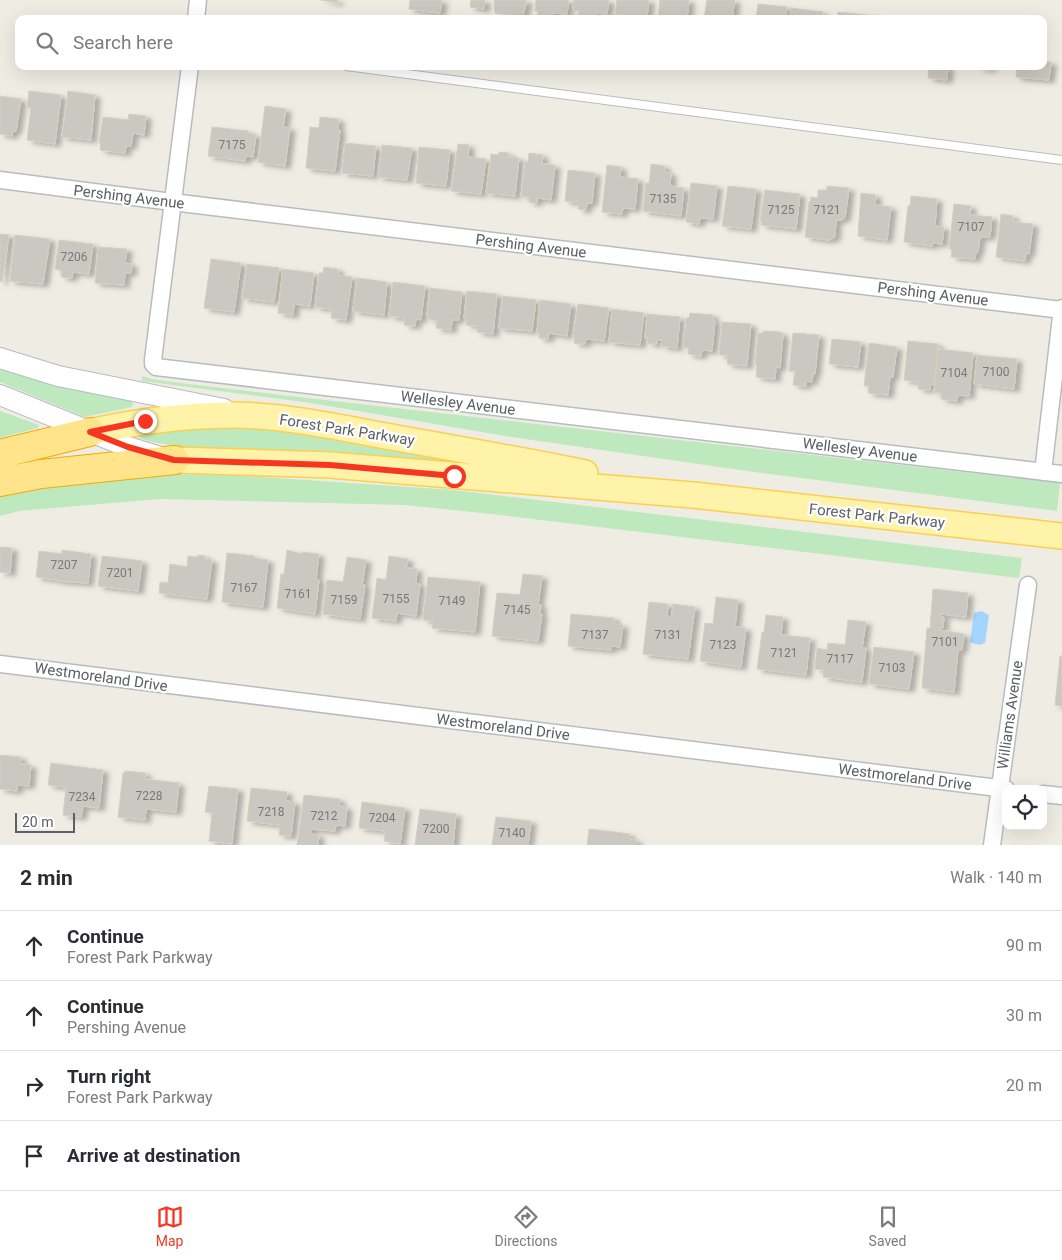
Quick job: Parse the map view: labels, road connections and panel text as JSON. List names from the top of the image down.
{
  "streets": {
    "highway": ["Forest Park Parkway"],
    "street": [
      "Pershing Avenue",
      "Wellesley Avenue",
      "Westmoreland Drive",
      "Williams Avenue"
    ]
  },
  "crossings": [
    ["Pershing Avenue", "Wellesley Avenue"]
  ],
  "house_numbers": [
    "7175",
    "7135",
    "7125",
    "7121",
    "7107",
    "7206",
    "7100",
    "7104",
    "7207",
    "7201",
    "7167",
    "7161",
    "7155",
    "7159",
    "7149",
    "7145",
    "7137",
    "7131",
    "7101",
    "7123",
    "7121",
    "7117",
    "7103",
    "7228",
    "7234",
    "7218",
    "7212",
    "7204",
    "7200",
    "7140"
  ],
  "scale_bar": "20 m",
  "page": {
    "search": "Search here",
    "scale": "20 m",
    "heading": ["2 min", "Walk · 140 m"],
    "list": [
      ["Continue", "Forest Park Parkway", "90 m"],
      ["Continue", "Pershing Avenue", "30 m"],
      ["Turn right", "Forest Park Parkway", "20 m"],
      "Arrive at destination"
    ],
    "nav": ["Map", "Directions", "Saved"]
  }
}
